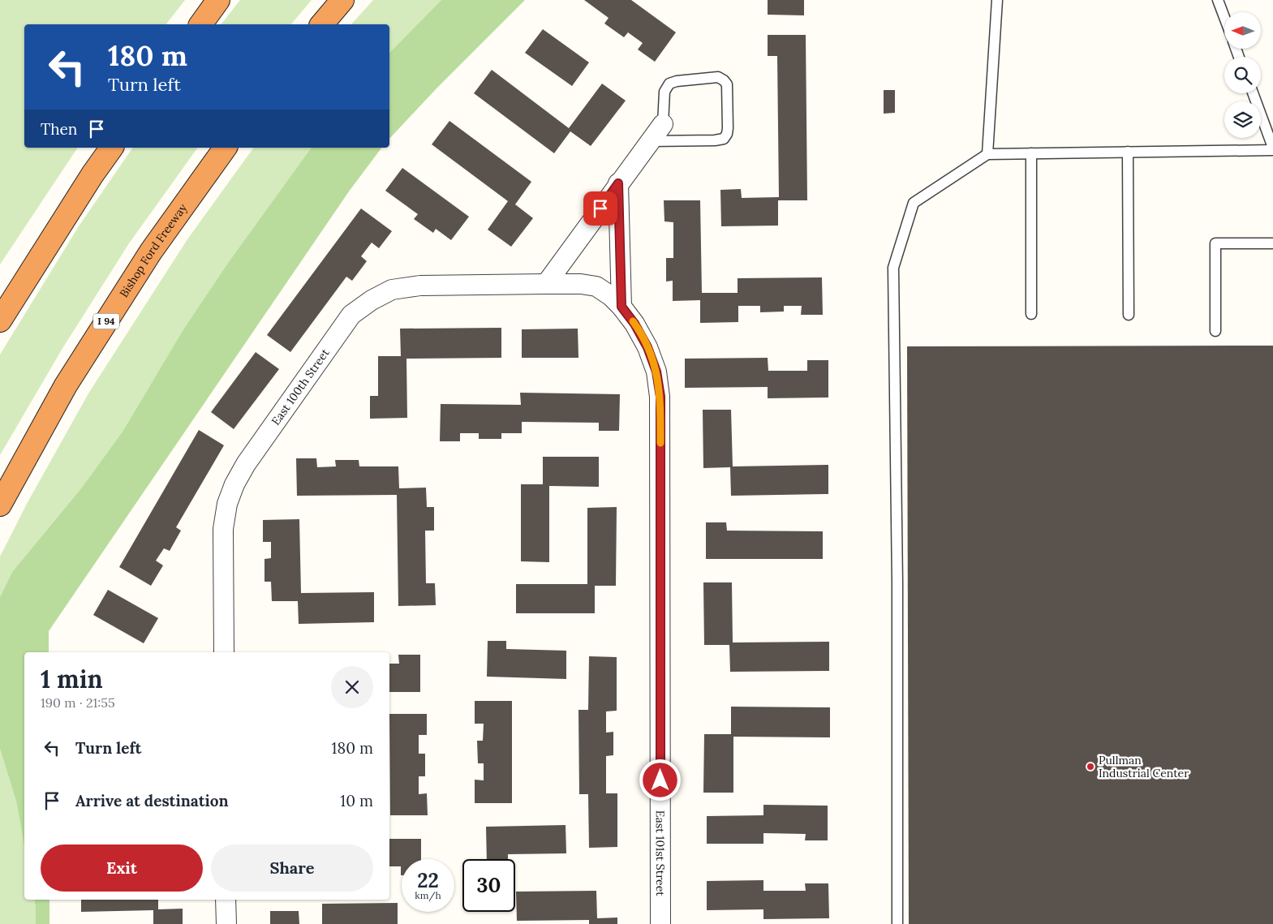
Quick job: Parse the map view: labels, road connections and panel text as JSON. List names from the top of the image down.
{
  "streets": {
    "highway": ["Bishop Ford Freeway", "I 94"],
    "street": ["East 100th Street", "East 101st Street"]
  },
  "crossings": [
    ["East 100th Street", "East 101st Street"]
  ],
  "places": ["Pullman Industrial Center"],
  "north": "left",
  "page": {
    "turn": ["180 m", "Turn left"],
    "then": "Then",
    "heading": ["1 min", "190 m · 21:55"],
    "list": [
      {
        "name": "Turn left",
        "value": "180 m"
      },
      {
        "name": "Arrive at destination",
        "value": "10 m"
      }
    ],
    "buttons": ["Exit", "Share"],
    "speed": "22 km/h",
    "limit": "30"
  }
}
